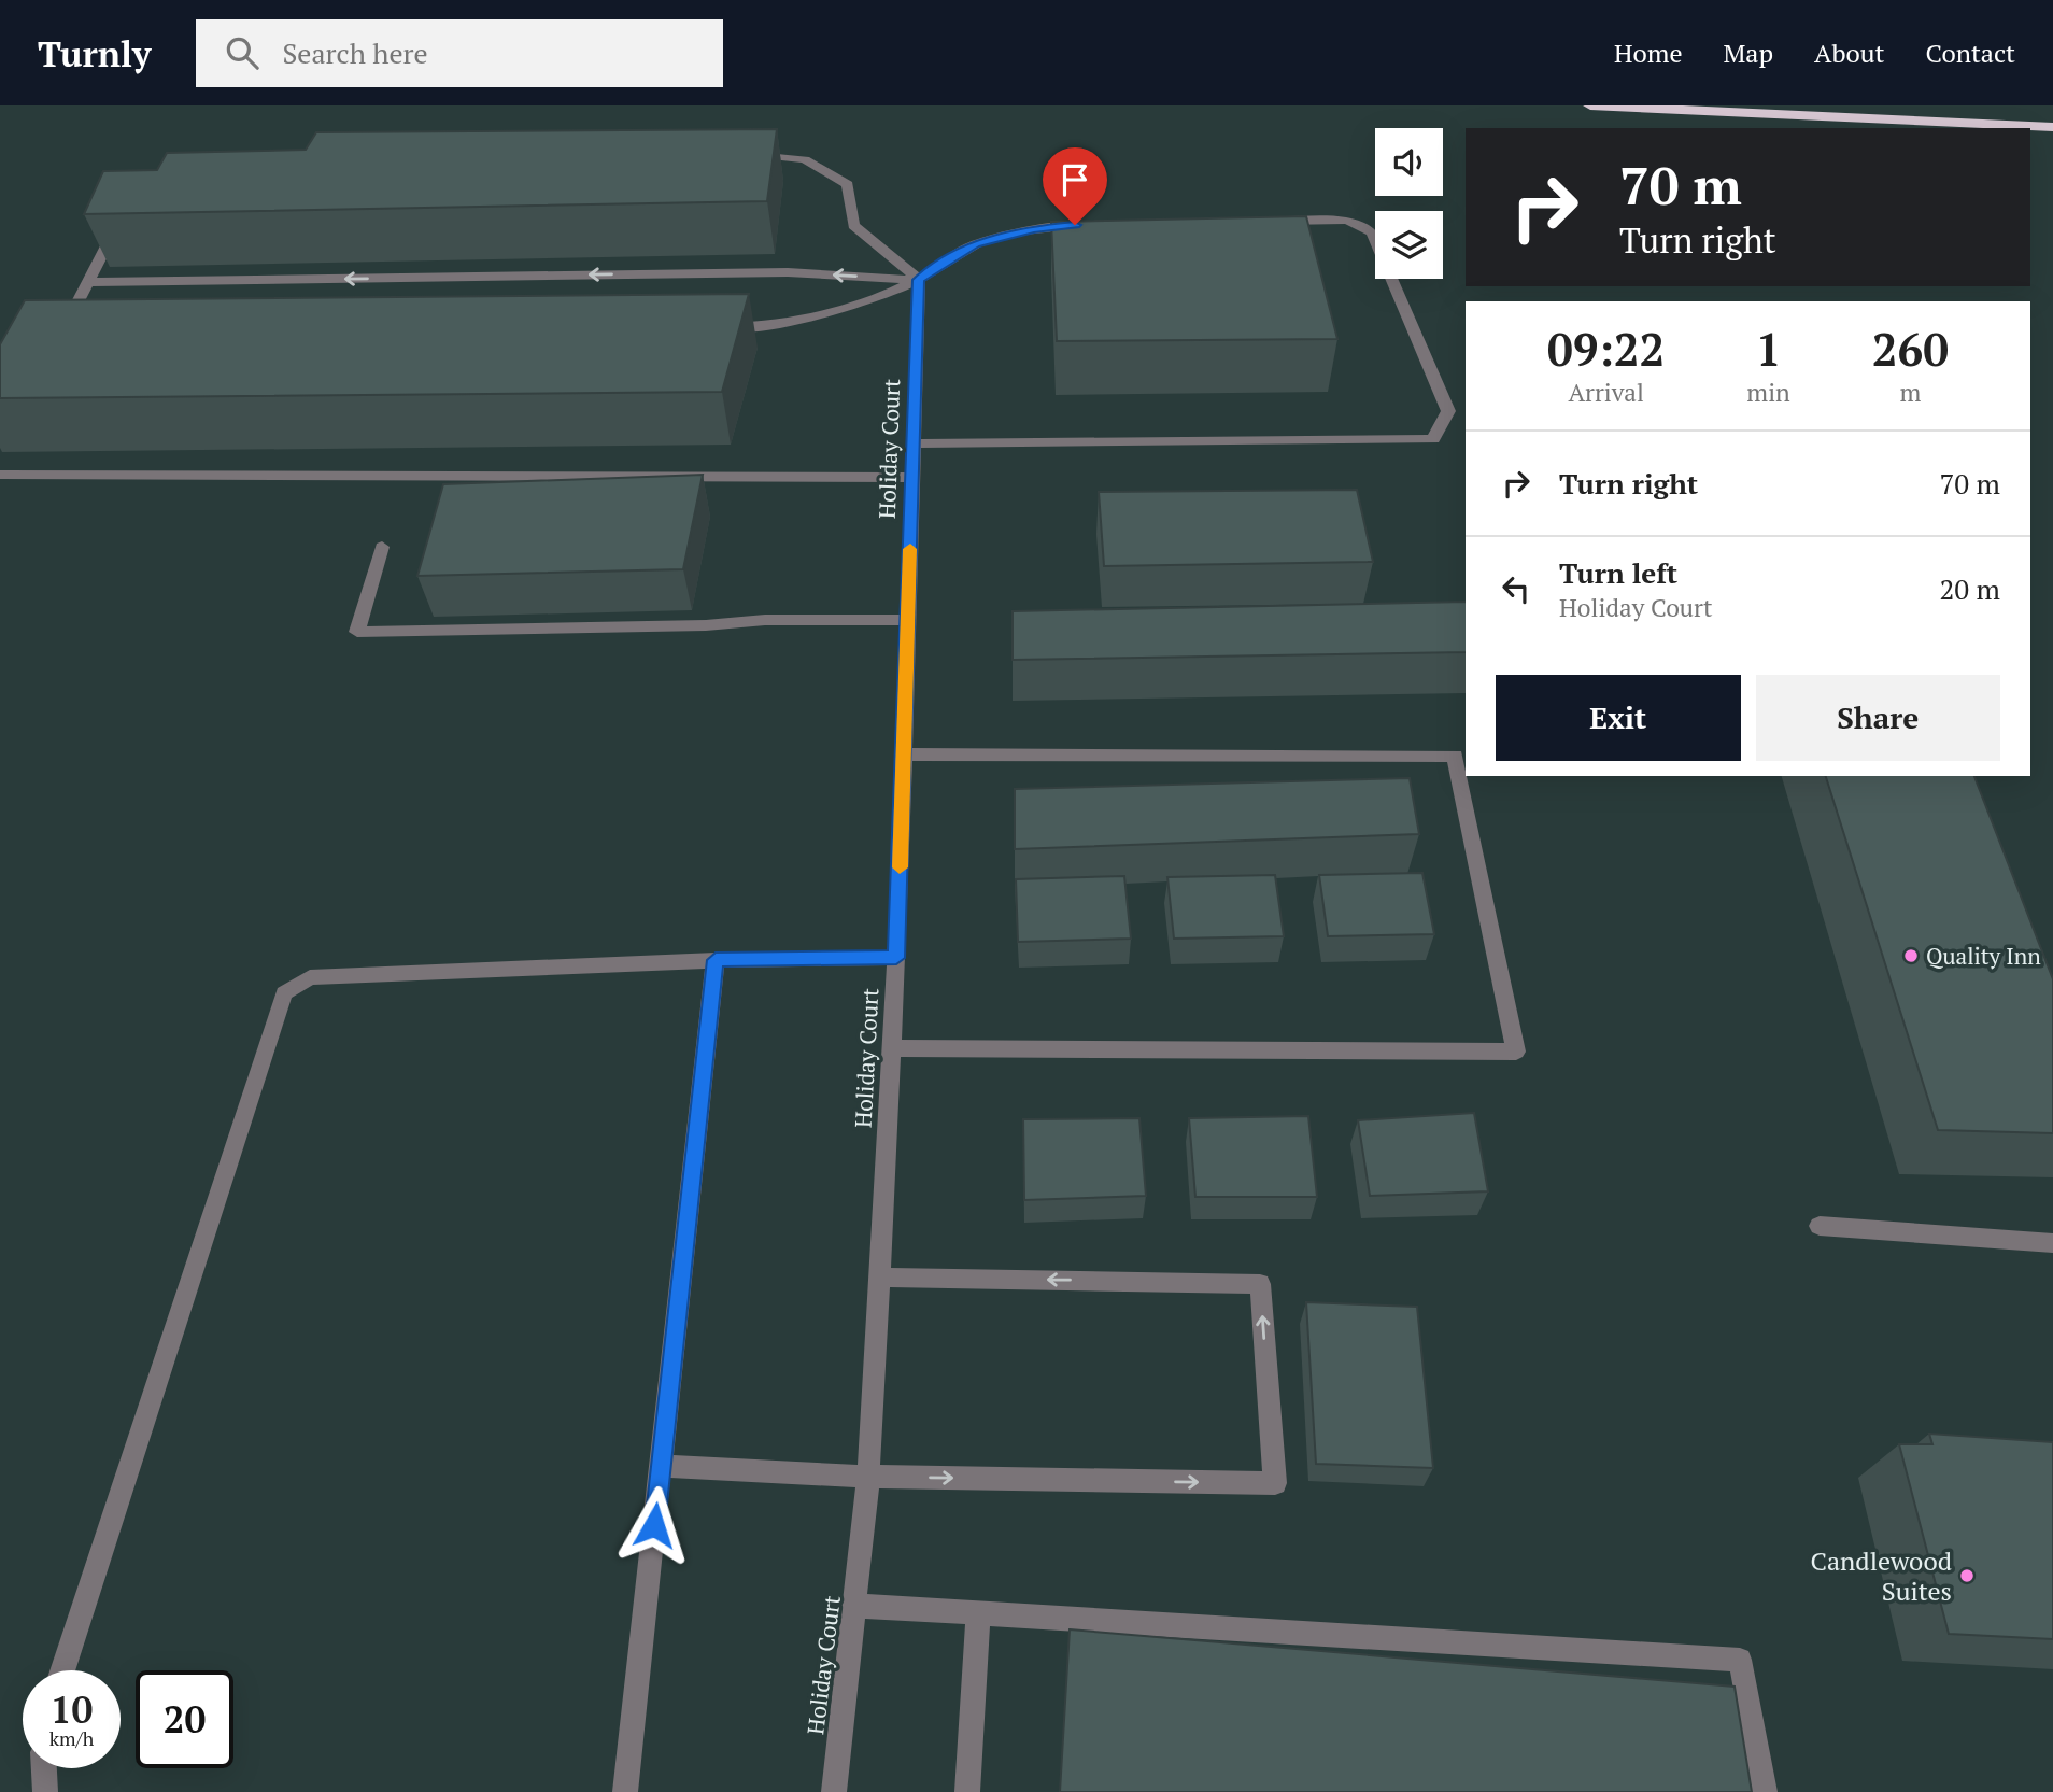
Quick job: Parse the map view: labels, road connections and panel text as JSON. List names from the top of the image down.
{
  "streets": {
    "street": ["Holiday Court"]
  },
  "places": ["Quality Inn", "Candlewood Suites"],
  "page": {
    "header": "Turnly",
    "search": "Search here",
    "nav": [
      "Home",
      "Map",
      "About",
      "Contact"
    ],
    "turn": ["70 m", "Turn right"],
    "eta": [
      "09:22",
      "Arrival",
      "1",
      "min",
      "260",
      "m"
    ],
    "list": [
      {
        "name": "Turn right",
        "value": "70 m"
      },
      {
        "name": "Turn left",
        "note": "Holiday Court",
        "value": "20 m"
      }
    ],
    "buttons": ["Exit", "Share"],
    "speed": "10 km/h",
    "limit": "20"
  }
}
